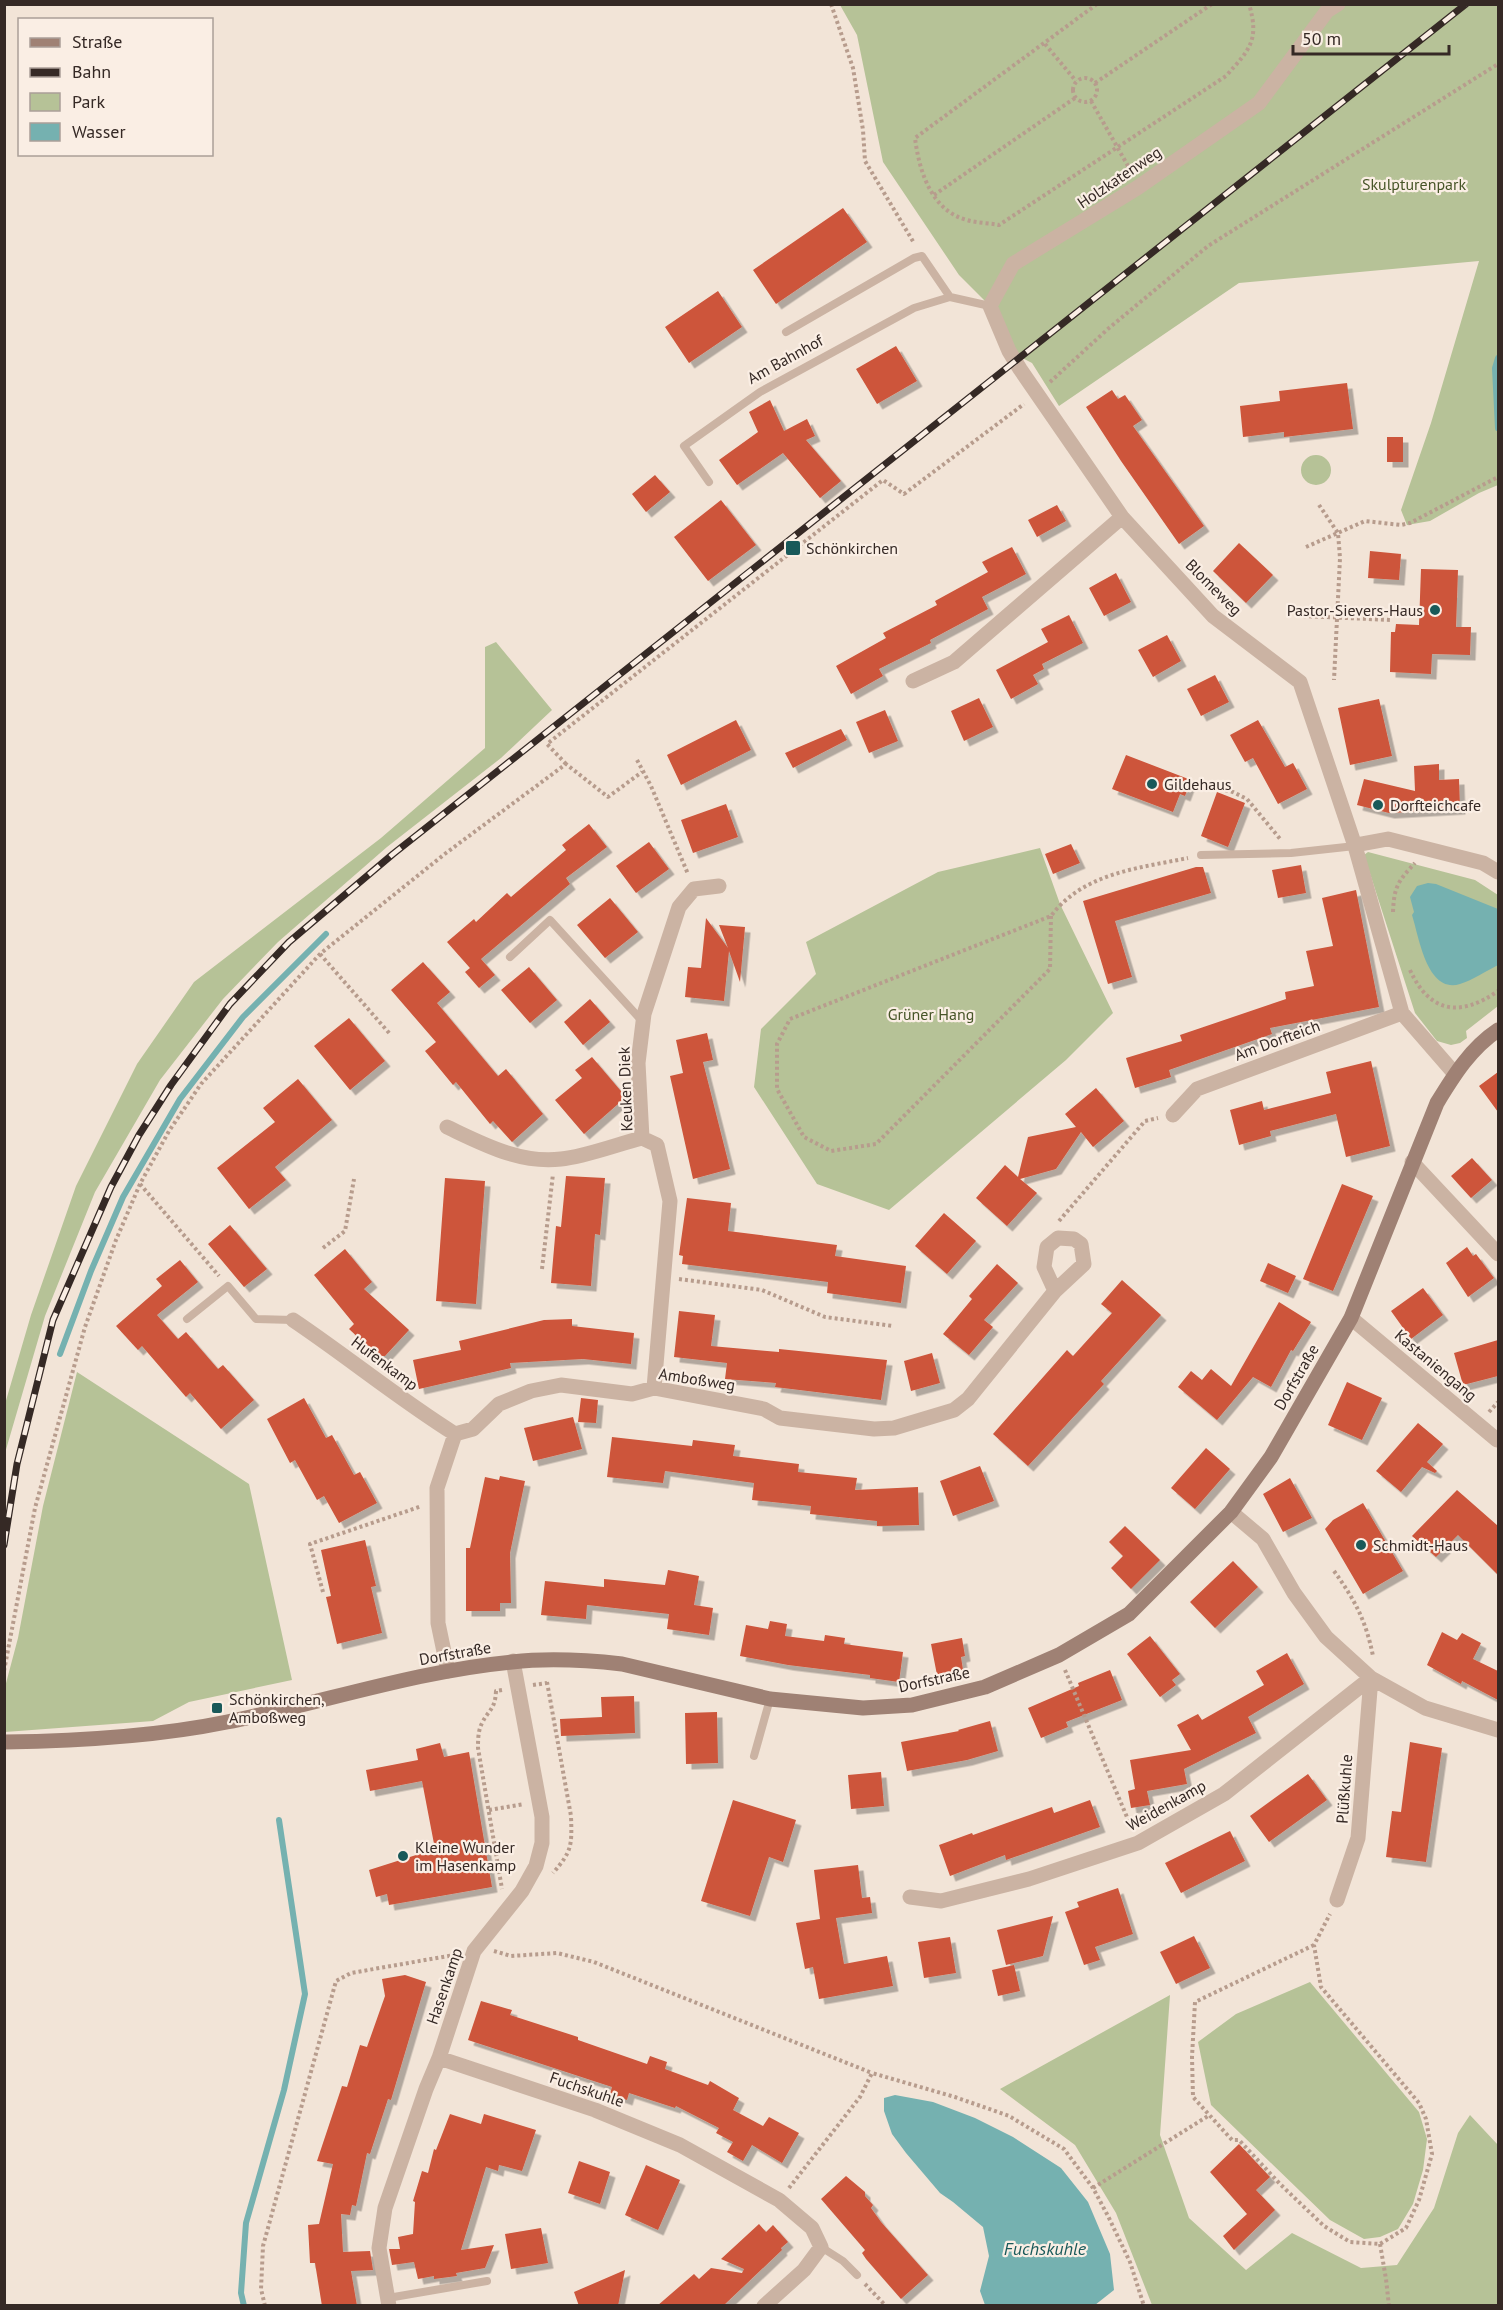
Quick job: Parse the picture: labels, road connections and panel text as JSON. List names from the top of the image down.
{
  "streets": {
    "street": [
      "Holzkatenweg",
      "Blomeweg",
      "Am Dorfteich",
      "Keuken Diek",
      "Hufenkamp",
      "Kastaniengang",
      "Dorfstraße",
      "Amboßweg",
      "Plüßkuhle",
      "Weidenkamp",
      "Hasenkamp",
      "Fuchskuhle"
    ],
    "lane": ["Am Bahnhof"]
  },
  "crossings": [
    ["Holzkatenweg", "Am Bahnhof"],
    ["Keuken Diek", "Amboßweg"],
    ["Hufenkamp", "Amboßweg"],
    ["Kastaniengang", "Dorfstraße"],
    ["Dorfstraße", "Hasenkamp"],
    ["Plüßkuhle", "Weidenkamp"],
    ["Hasenkamp", "Fuchskuhle"]
  ],
  "water": ["Fuchskuhle"],
  "parks": ["Skulpturenpark", "Grüner Hang"],
  "places": {
    "transit": ["Schönkirchen", "Schönkirchen, Amboßweg"],
    "other": [
      "Pastor-Sievers-Haus",
      "Gildehaus",
      "Dorfteichcafe",
      "Schmidt-Haus",
      "Kleine Wunder im Hasenkamp"
    ]
  },
  "legend": [
    "Straße",
    "Bahn",
    "Park",
    "Wasser"
  ],
  "scale_bar": "50 m"
}
